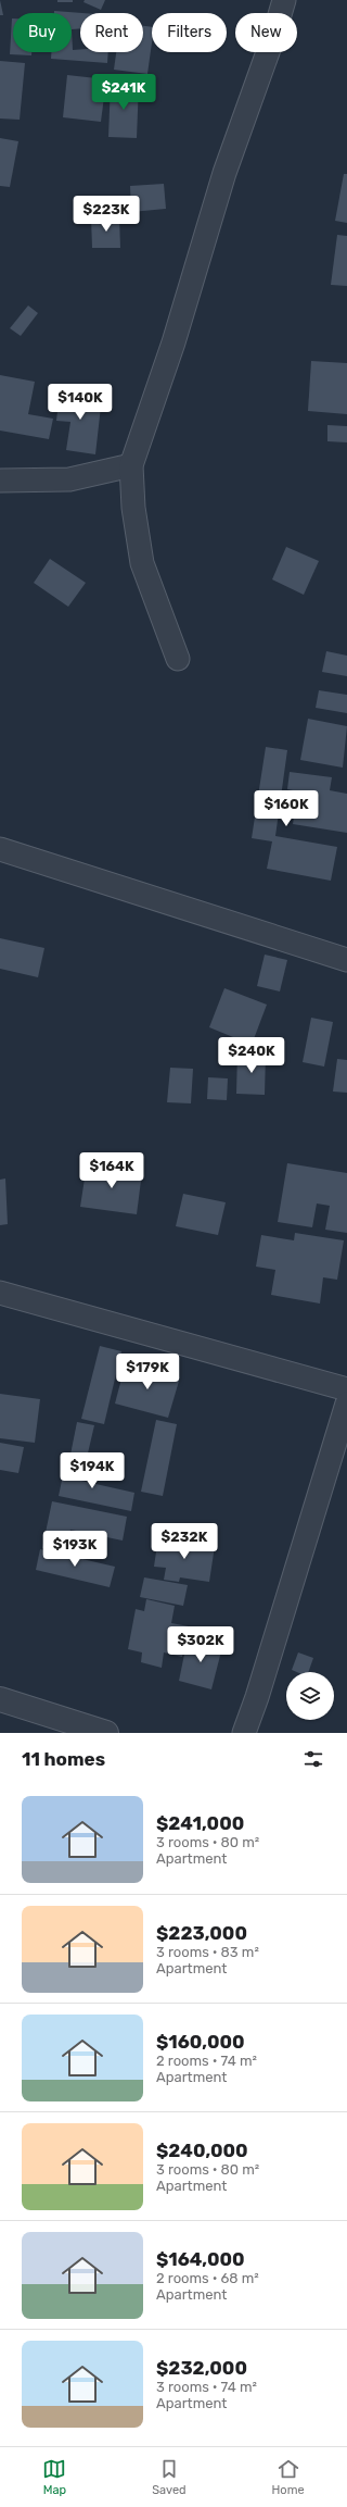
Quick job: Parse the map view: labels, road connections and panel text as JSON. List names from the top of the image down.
{
  "page": {
    "chip": [
      "Buy",
      "Rent",
      "Filters",
      "New"
    ],
    "price": [
      "$241K",
      "$223K",
      "$140K",
      "$160K",
      "$240K",
      "$164K",
      "$179K",
      "$194K",
      "$232K",
      "$193K",
      "$302K"
    ],
    "heading": "11 homes",
    "list": [
      {
        "name": "$241,000",
        "note": "3 rooms · 80 m² · Apartment"
      },
      {
        "name": "$223,000",
        "note": "3 rooms · 83 m² · Apartment"
      },
      {
        "name": "$160,000",
        "note": "2 rooms · 74 m² · Apartment"
      },
      {
        "name": "$240,000",
        "note": "3 rooms · 80 m² · Apartment"
      },
      {
        "name": "$164,000",
        "note": "2 rooms · 68 m² · Apartment"
      },
      {
        "name": "$232,000",
        "note": "3 rooms · 74 m² · Apartment"
      }
    ],
    "tabs": ["Map", "Saved", "Home"]
  }
}
